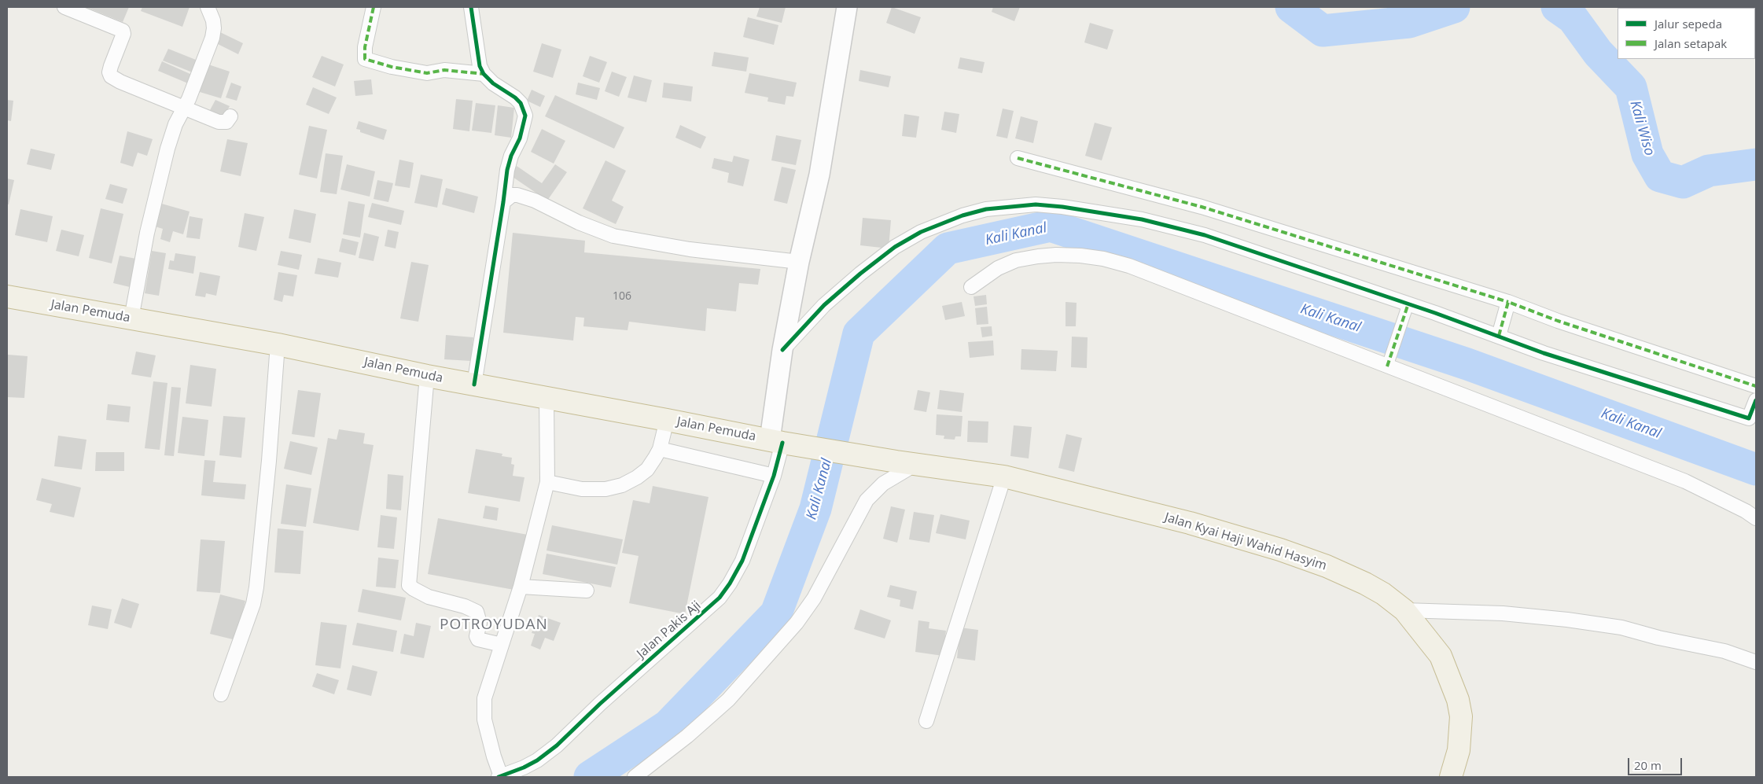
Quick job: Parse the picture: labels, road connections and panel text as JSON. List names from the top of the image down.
{
  "streets": {
    "highway": ["Jalan Pemuda", "Jalan Kyai Haji Wahid Hasyim"],
    "street": ["Jalan Pakis Aji"]
  },
  "crossings": [
    ["Jalan Pemuda", "Jalan Kyai Haji Wahid Hasyim"],
    ["Jalan Pemuda", "Jalan Pakis Aji"]
  ],
  "districts": ["POTROYUDAN"],
  "water": ["Kali Wiso", "Kali Kanal"],
  "house_numbers": ["106"],
  "legend": ["Jalur sepeda", "Jalan setapak"],
  "scale_bar": "20 m"
}
